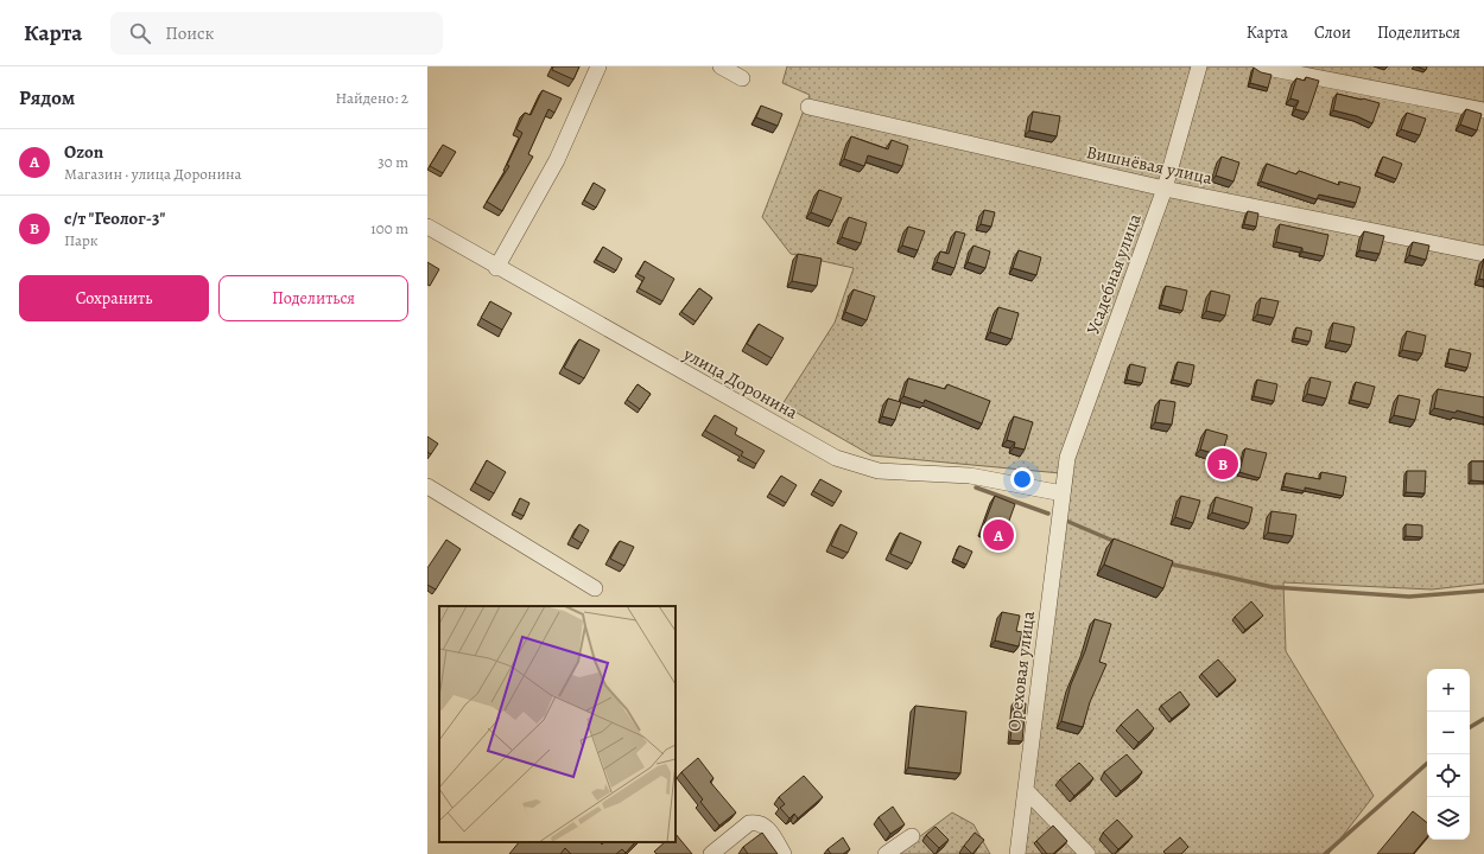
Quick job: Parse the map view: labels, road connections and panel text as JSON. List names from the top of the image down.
{
  "streets": {
    "street": [
      "Вишнёвая улица",
      "Усадебная улица",
      "улица Доронина",
      "Ореховая улица"
    ]
  },
  "crossings": [
    ["Вишнёвая улица", "Усадебная улица"],
    ["Усадебная улица", "улица Доронина"],
    ["Усадебная улица", "Ореховая улица"],
    ["улица Доронина", "Ореховая улица"]
  ],
  "page": {
    "header": "Карта",
    "search": "Поиск",
    "nav": ["Карта", "Слои", "Поделиться"],
    "heading": ["Рядом", "Найдено: 2"],
    "list": [
      {
        "mark": "A",
        "name": "Ozon",
        "note": "Магазин · улица Доронина",
        "value": "30 m"
      },
      {
        "mark": "B",
        "name": "с/т \"Геолог-3\"",
        "note": "Парк",
        "value": "100 m"
      }
    ],
    "buttons": ["Сохранить", "Поделиться"],
    "pins": ["B", "A"],
    "map_buttons": ["+", "−"]
  }
}
